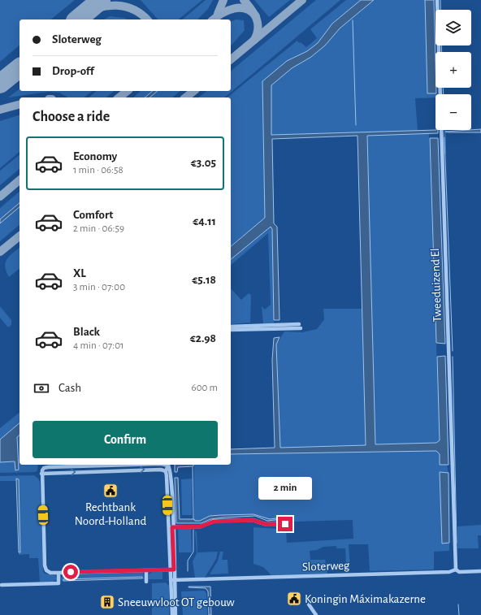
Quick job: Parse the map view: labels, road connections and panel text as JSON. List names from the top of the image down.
{
  "streets": {
    "street": ["Tweeduizend El", "Sloterweg"]
  },
  "crossings": [
    ["Tweeduizend El", "Sloterweg"]
  ],
  "places": {
    "public building": ["Rechtbank Noord-Holland", "Koningin Máximakazerne"],
    "building": ["Sneeuwvloot OT gebouw"]
  },
  "page": {
    "map_buttons": ["+", "−"],
    "banner": ["Sloterweg", "Drop-off"],
    "heading": "Choose a ride",
    "list": [
      {
        "name": "Economy",
        "note": "1 min · 06:58",
        "value": "€3.05"
      },
      {
        "name": "Comfort",
        "note": "2 min · 06:59",
        "value": "€4.11"
      },
      {
        "name": "XL",
        "note": "3 min · 07:00",
        "value": "€5.18"
      },
      {
        "name": "Black",
        "note": "4 min · 07:01",
        "value": "€2.98"
      }
    ],
    "pay": ["Cash", "600 m"],
    "buttons": "Confirm",
    "bubble": "2 min"
  }
}
